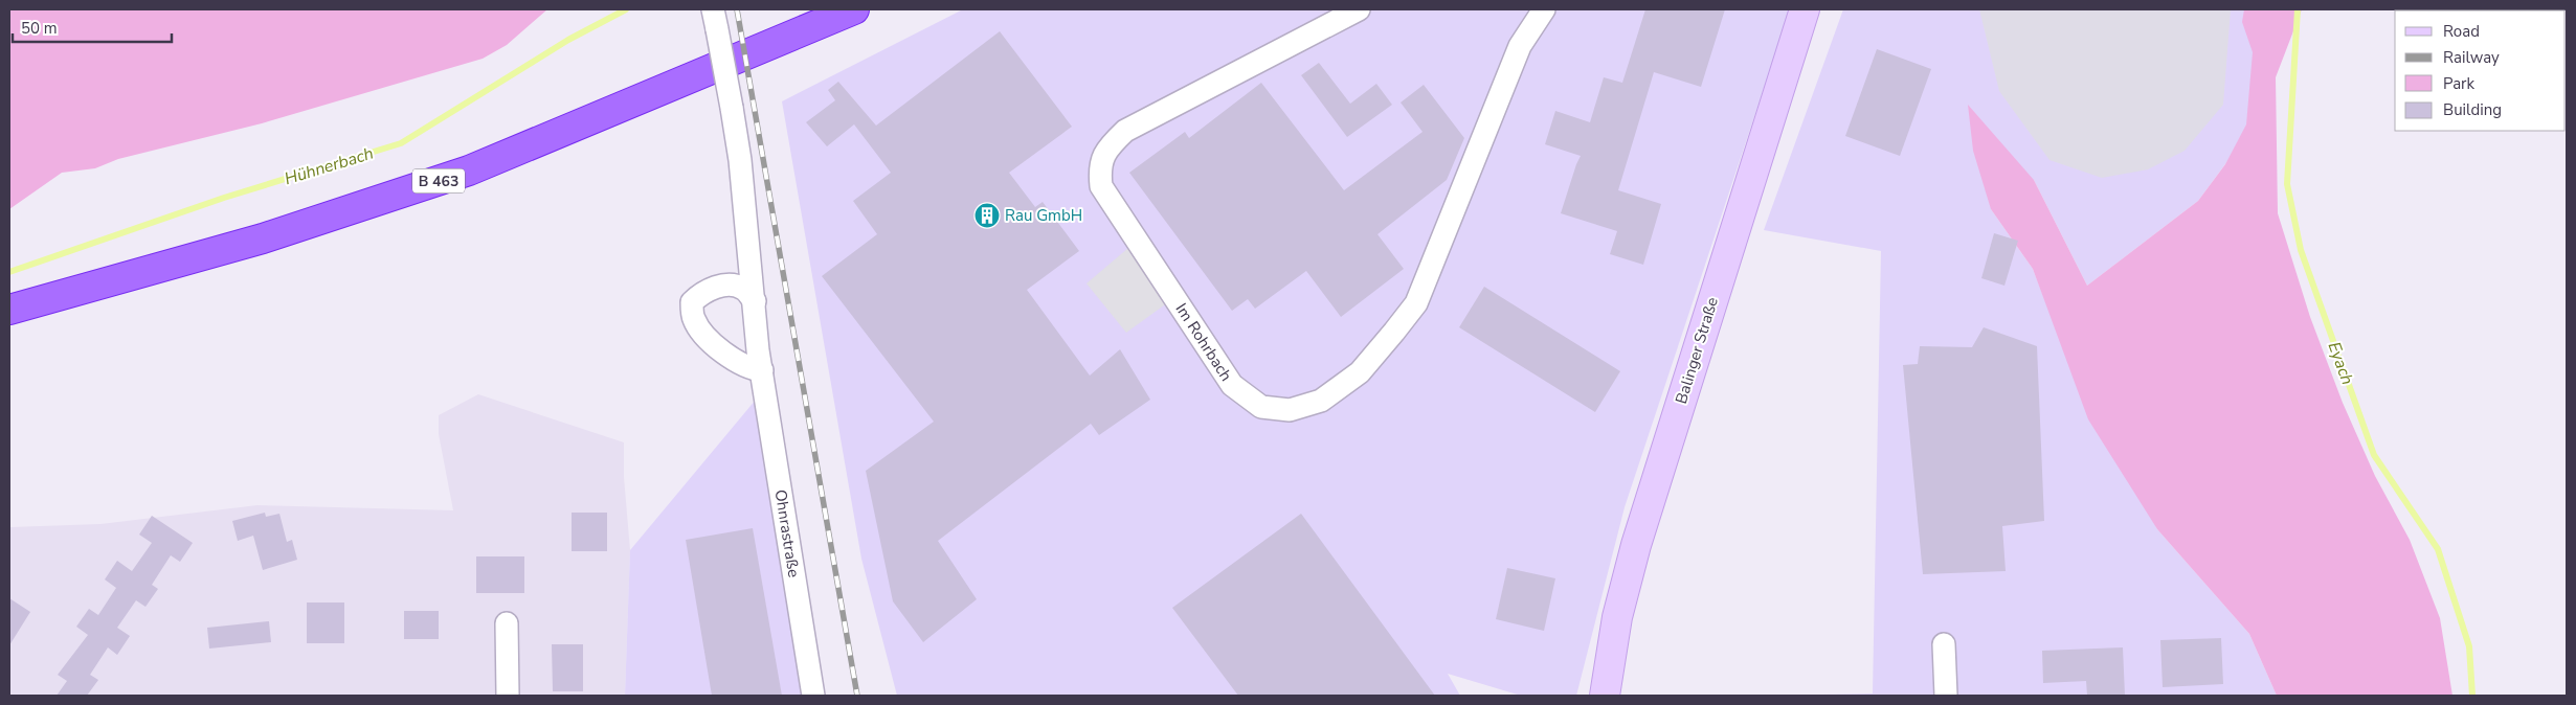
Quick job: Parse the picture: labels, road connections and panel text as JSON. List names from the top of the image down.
{
  "streets": {
    "highway": ["B 463"],
    "main road": ["Balinger Straße"],
    "street": ["Im Rohrbach", "Ohnrastraße"]
  },
  "water": ["Hühnerbach", "Eyach"],
  "places": {
    "building": ["Rau GmbH"]
  },
  "legend": [
    "Road",
    "Railway",
    "Park",
    "Building"
  ],
  "scale_bar": "50 m"
}
